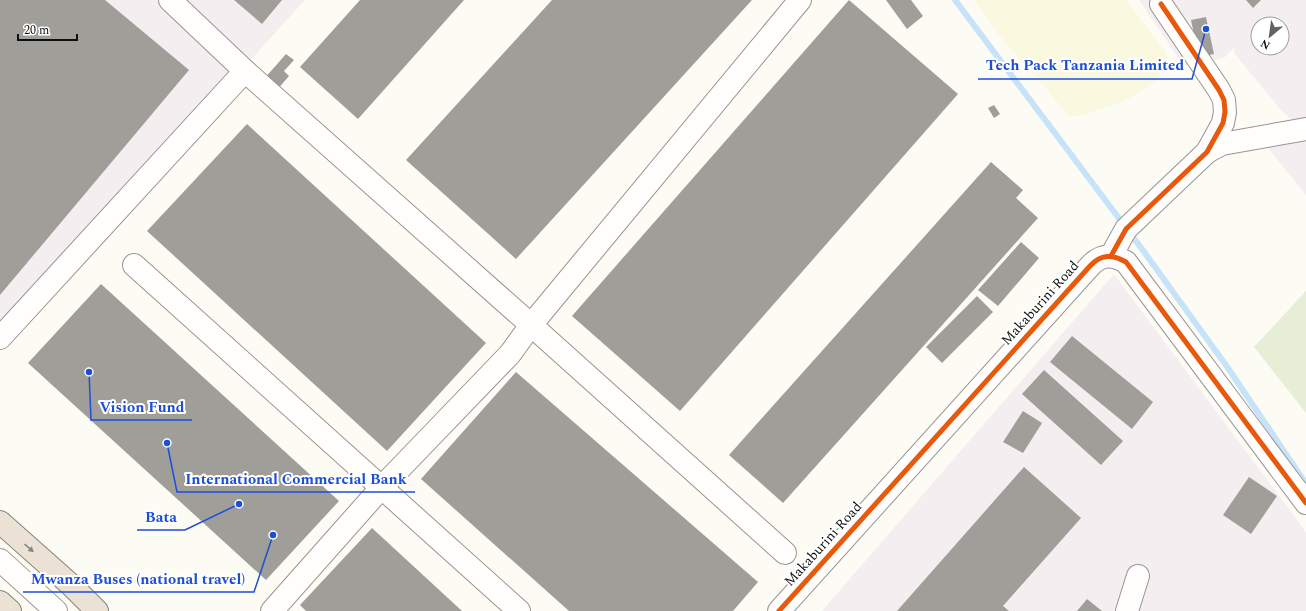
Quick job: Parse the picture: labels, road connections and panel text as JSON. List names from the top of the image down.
{
  "streets": {
    "street": ["Makaburini Road"]
  },
  "places": [
    "Tech Pack Tanzania Limited",
    "Vision Fund",
    "International Commercial Bank",
    "Bata",
    "Mwanza Buses (national travel)"
  ],
  "scale_bar": "20 m",
  "north": "bottom left"
}
